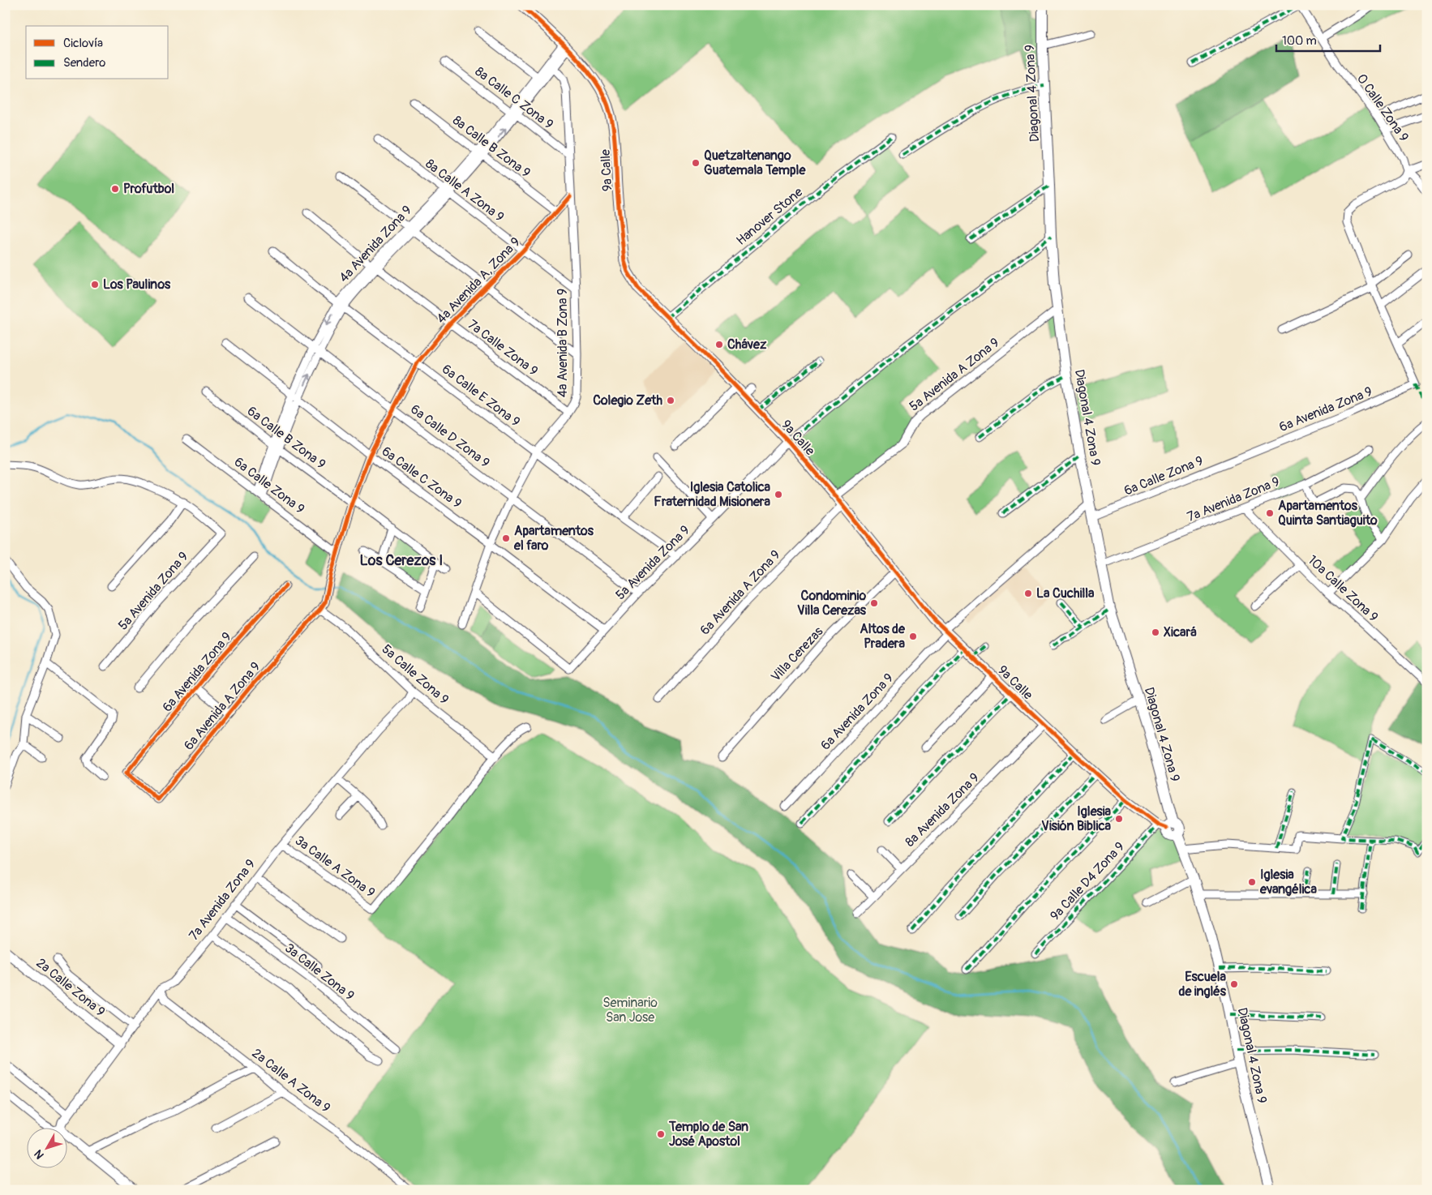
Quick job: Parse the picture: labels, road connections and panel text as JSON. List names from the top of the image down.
{
  "streets": {
    "main road": ["Diagonal 4 Zona 9"],
    "street": [
      "8a Calle C Zona 9",
      "0 Calle Zona 9",
      "8a Calle B Zona 9",
      "9a Calle",
      "8a Calle A Zona 9",
      "Hanover Stone",
      "4a Avenida Zona 9",
      "4a Avenida A, Zona 9",
      "4a Avenida B Zona 9",
      "7a Calle Zona 9",
      "5a Avenida A Zona 9",
      "6a Calle E Zona 9",
      "6a Avenida Zona 9",
      "6a Calle D Zona 9",
      "6a Calle B Zona 9",
      "6a Calle Zona 9",
      "6a Calle C Zona 9",
      "7a Avenida Zona 9",
      "5a Avenida Zona 9",
      "10a Calle Zona 9",
      "6a Avenida A Zona 9",
      "Villa Cerezas",
      "5a Calle Zona 9",
      "8a Avenida Zona 9",
      "3a Calle A Zona 9",
      "9a Calle D4 Zona 9",
      "3a Calle Zona 9",
      "2a Calle Zona 9",
      "2a Calle A Zona 9"
    ]
  },
  "crossings": [
    ["Diagonal 4 Zona 9", "9a Calle"],
    ["Diagonal 4 Zona 9", "5a Avenida A Zona 9"],
    ["Diagonal 4 Zona 9", "6a Avenida Zona 9"],
    ["Diagonal 4 Zona 9", "6a Calle Zona 9"],
    ["Diagonal 4 Zona 9", "7a Avenida Zona 9"],
    ["Diagonal 4 Zona 9", "5a Avenida Zona 9"],
    ["Diagonal 4 Zona 9", "9a Calle D4 Zona 9"],
    ["8a Calle C Zona 9", "4a Avenida Zona 9"],
    ["8a Calle C Zona 9", "4a Avenida B Zona 9"],
    ["8a Calle B Zona 9", "4a Avenida Zona 9"],
    ["8a Calle B Zona 9", "4a Avenida A, Zona 9"],
    ["9a Calle", "Hanover Stone"],
    ["9a Calle", "4a Avenida Zona 9"],
    ["9a Calle", "5a Avenida A Zona 9"],
    ["9a Calle", "6a Avenida Zona 9"],
    ["9a Calle", "5a Avenida Zona 9"],
    ["9a Calle", "6a Avenida A Zona 9"],
    ["9a Calle", "Villa Cerezas"],
    ["9a Calle", "8a Avenida Zona 9"],
    ["9a Calle", "9a Calle D4 Zona 9"],
    ["8a Calle A Zona 9", "4a Avenida Zona 9"],
    ["8a Calle A Zona 9", "4a Avenida A, Zona 9"],
    ["8a Calle A Zona 9", "4a Avenida B Zona 9"],
    ["4a Avenida Zona 9", "4a Avenida B Zona 9"],
    ["4a Avenida Zona 9", "7a Calle Zona 9"],
    ["4a Avenida Zona 9", "6a Calle E Zona 9"],
    ["4a Avenida Zona 9", "6a Calle D Zona 9"],
    ["4a Avenida Zona 9", "6a Calle B Zona 9"],
    ["4a Avenida Zona 9", "6a Calle Zona 9"],
    ["4a Avenida Zona 9", "6a Calle C Zona 9"],
    ["4a Avenida A, Zona 9", "4a Avenida B Zona 9"],
    ["4a Avenida A, Zona 9", "7a Calle Zona 9"],
    ["4a Avenida A, Zona 9", "6a Calle E Zona 9"],
    ["4a Avenida A, Zona 9", "6a Calle D Zona 9"],
    ["4a Avenida A, Zona 9", "6a Calle B Zona 9"],
    ["4a Avenida A, Zona 9", "6a Calle Zona 9"],
    ["4a Avenida A, Zona 9", "6a Calle C Zona 9"],
    ["4a Avenida A, Zona 9", "6a Avenida A Zona 9"],
    ["4a Avenida A, Zona 9", "5a Calle Zona 9"],
    ["4a Avenida B Zona 9", "7a Calle Zona 9"],
    ["4a Avenida B Zona 9", "6a Calle E Zona 9"],
    ["4a Avenida B Zona 9", "6a Calle D Zona 9"],
    ["4a Avenida B Zona 9", "6a Calle C Zona 9"],
    ["4a Avenida B Zona 9", "5a Avenida Zona 9"],
    ["6a Calle E Zona 9", "5a Avenida Zona 9"],
    ["6a Avenida Zona 9", "6a Calle Zona 9"],
    ["6a Avenida Zona 9", "6a Avenida A Zona 9"],
    ["6a Calle D Zona 9", "5a Avenida Zona 9"],
    ["6a Calle C Zona 9", "5a Avenida Zona 9"],
    ["7a Avenida Zona 9", "10a Calle Zona 9"],
    ["7a Avenida Zona 9", "5a Calle Zona 9"],
    ["7a Avenida Zona 9", "3a Calle A Zona 9"],
    ["7a Avenida Zona 9", "3a Calle Zona 9"],
    ["7a Avenida Zona 9", "2a Calle Zona 9"],
    ["7a Avenida Zona 9", "2a Calle A Zona 9"],
    ["6a Avenida A Zona 9", "5a Calle Zona 9"],
    ["5a Calle Zona 9", "3a Calle A Zona 9"]
  ],
  "districts": ["Los Cerezos I"],
  "parks": ["Seminario San Jose"],
  "places": [
    "Quetzaltenango Guatemala Temple",
    "Profutbol",
    "Los Paulinos",
    "Chávez",
    "Colegio Zeth",
    "Iglesia Catolica Fraternidad Misionera",
    "Apartamentos Quinta Santiaguito",
    "Apartamentos el faro",
    "La Cuchilla",
    "Condominio Villa Cerezas",
    "Xicará",
    "Altos de Pradera",
    "Iglesia Visión Biblica",
    "Iglesia evangélica",
    "Escuela de inglés",
    "Templo de San José Apostol"
  ],
  "legend": ["Ciclovía", "Sendero"],
  "scale_bar": "100 m",
  "north": "bottom left"
}
